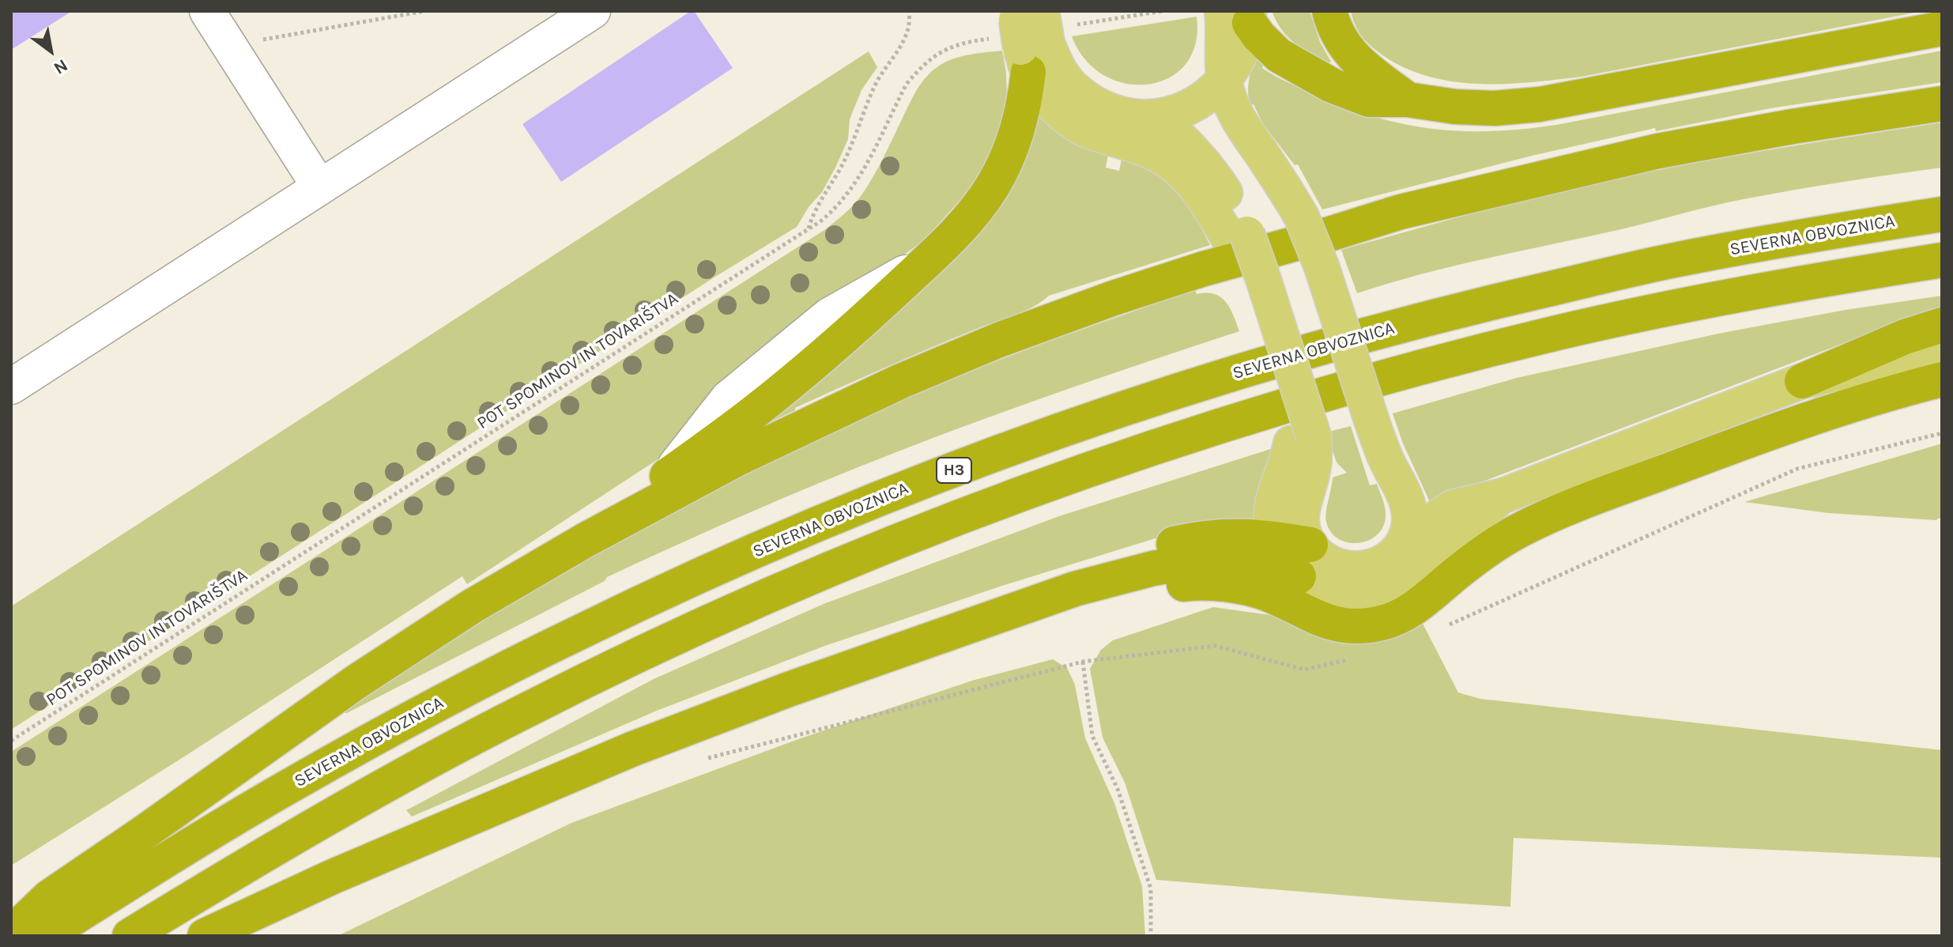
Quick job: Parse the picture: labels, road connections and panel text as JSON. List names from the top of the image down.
{
  "streets": {
    "highway": ["SEVERNA OBVOZNICA", "H3"],
    "path": ["POT SPOMINOV IN TOVARIŠTVA"]
  },
  "north": "bottom right"
}
